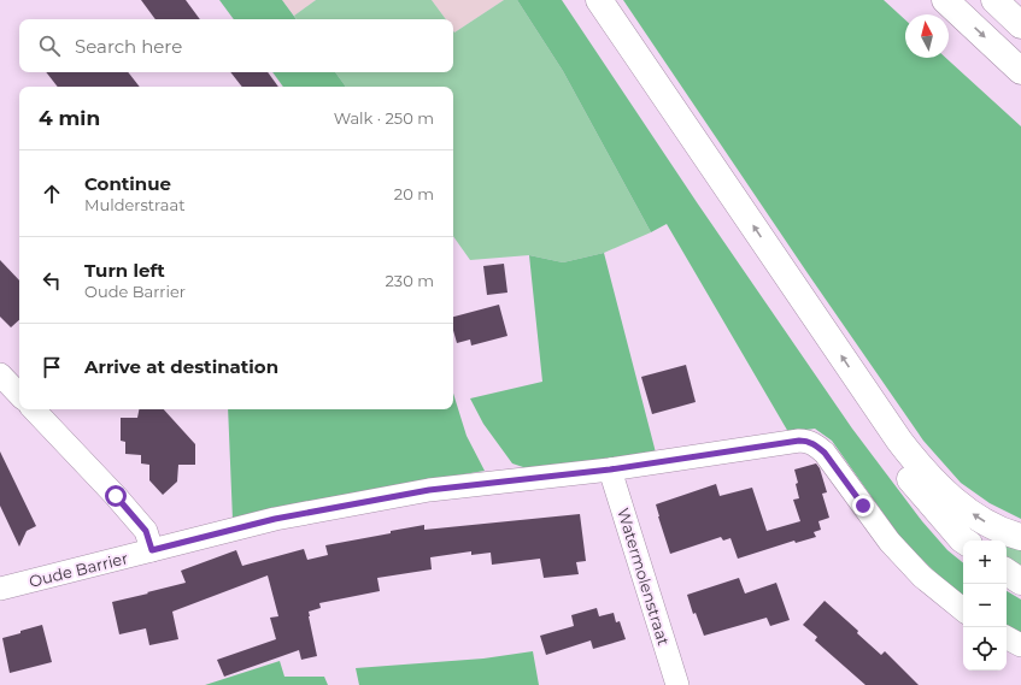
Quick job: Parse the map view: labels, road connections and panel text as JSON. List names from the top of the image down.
{
  "streets": {
    "street": ["Oude Barrier", "Watermolenstraat"]
  },
  "crossings": [
    ["Oude Barrier", "Watermolenstraat"]
  ],
  "north": "top",
  "page": {
    "search": "Search here",
    "heading": ["4 min", "Walk · 250 m"],
    "list": [
      ["Continue", "Mulderstraat", "20 m"],
      ["Turn left", "Oude Barrier", "230 m"],
      "Arrive at destination"
    ],
    "map_buttons": ["+", "−"]
  }
}
